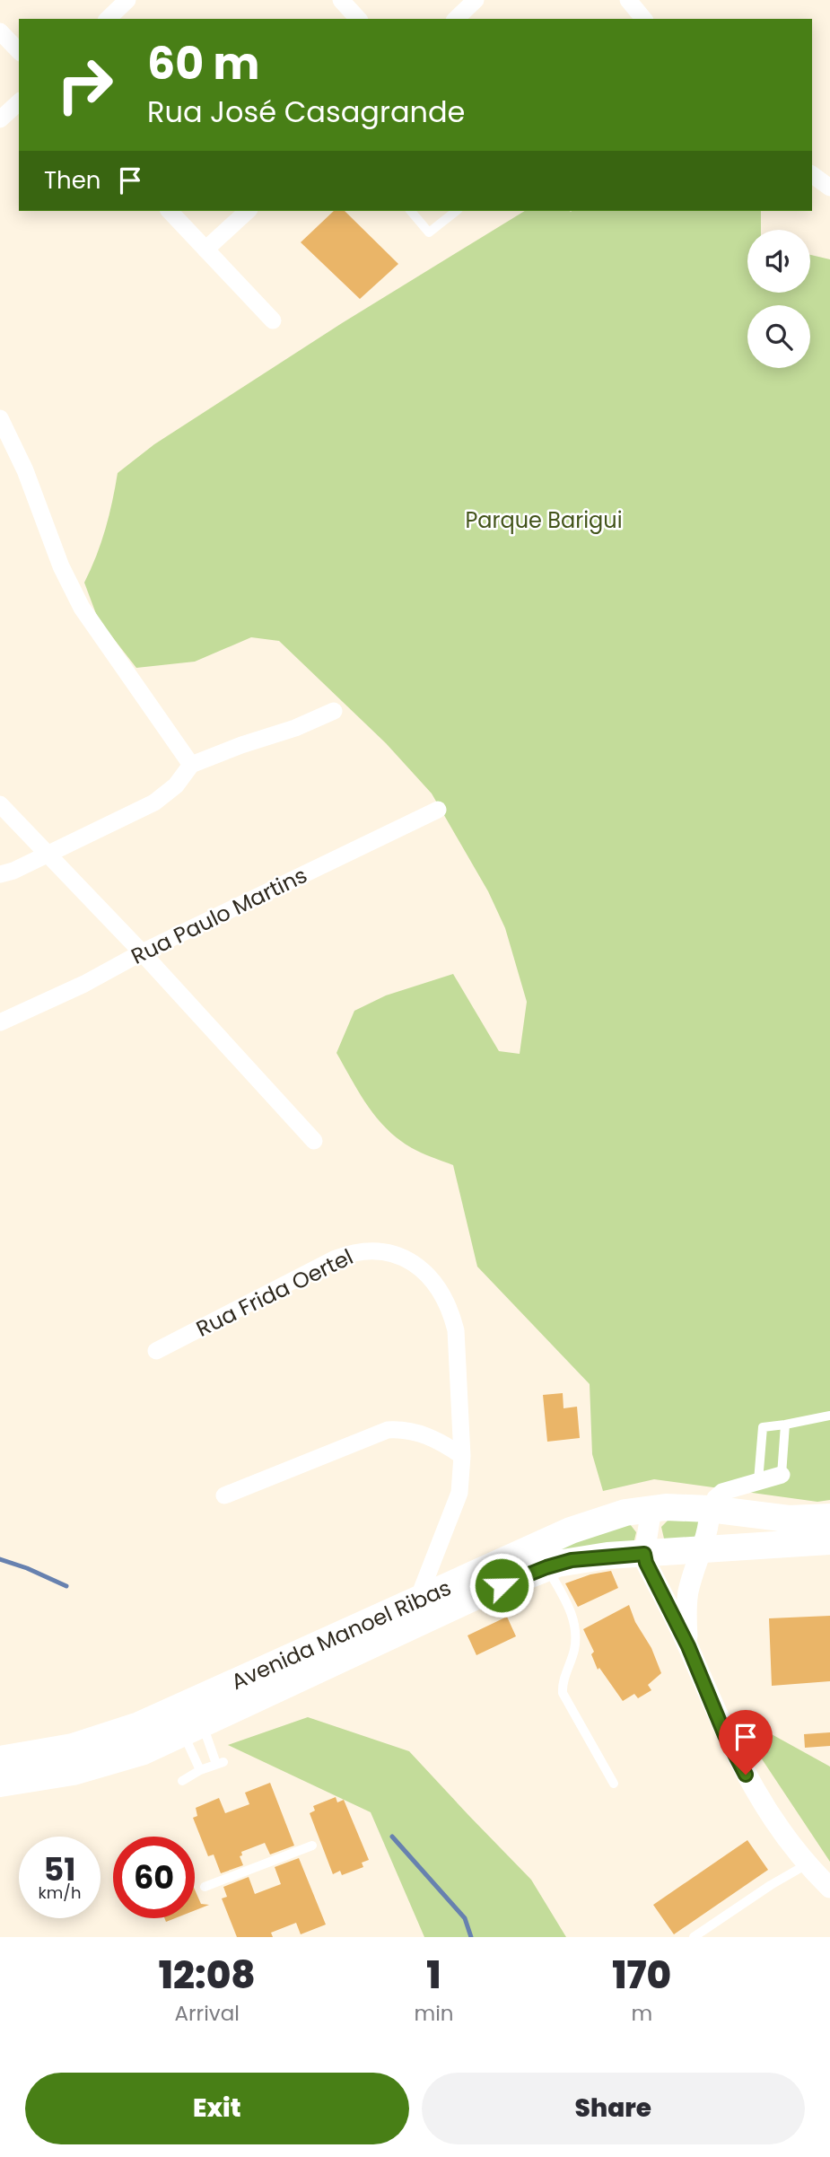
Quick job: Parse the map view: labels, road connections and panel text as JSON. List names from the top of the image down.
{
  "streets": {
    "main road": ["Avenida Manoel Ribas"],
    "street": ["Rua Paulo Martins", "Rua Frida Oertel"]
  },
  "crossings": [
    ["Rua Frida Oertel", "Avenida Manoel Ribas"]
  ],
  "parks": ["Parque Barigui"],
  "page": {
    "turn": ["60 m", "Rua José Casagrande"],
    "then": "Then",
    "speed": "51 km/h",
    "limit": "60",
    "eta": [
      "12:08",
      "Arrival",
      "1",
      "min",
      "170",
      "m"
    ],
    "buttons": ["Exit", "Share"]
  }
}
